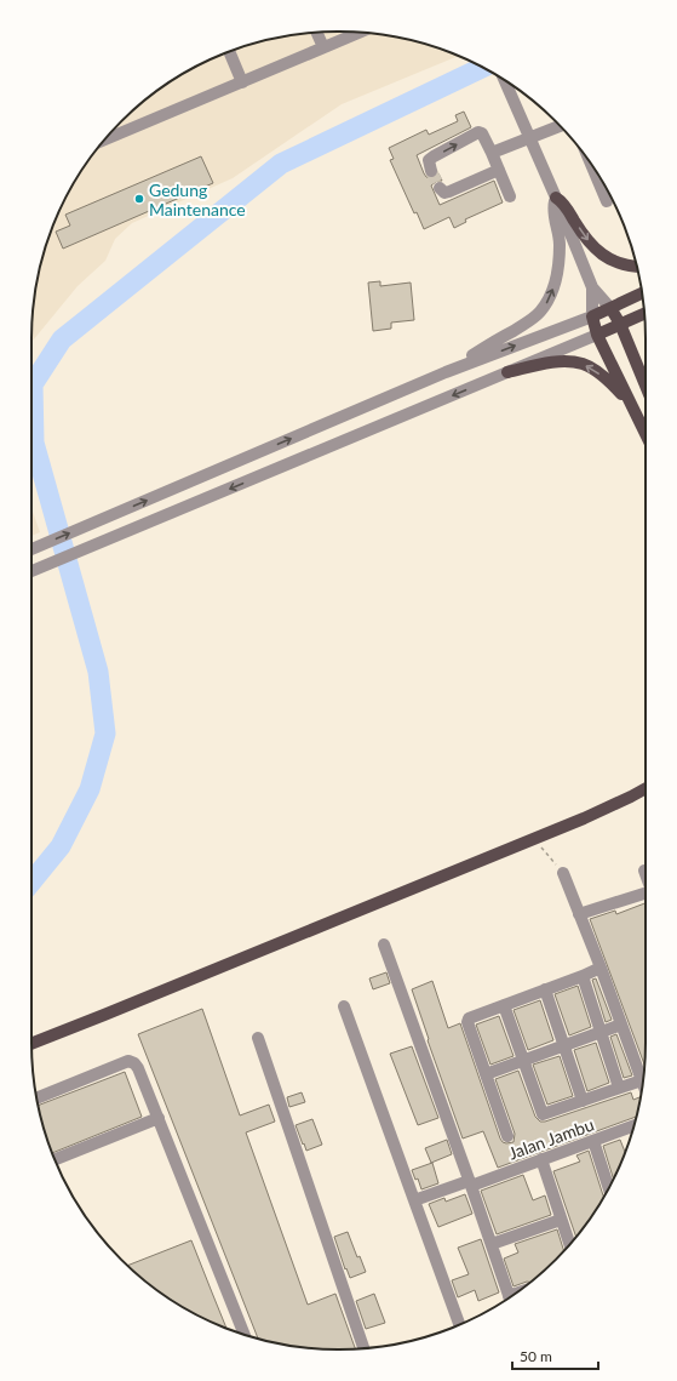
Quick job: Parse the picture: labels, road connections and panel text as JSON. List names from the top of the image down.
{
  "streets": {
    "street": ["Jalan Jambu"]
  },
  "places": ["Gedung Maintenance"],
  "scale_bar": "50 m"
}
